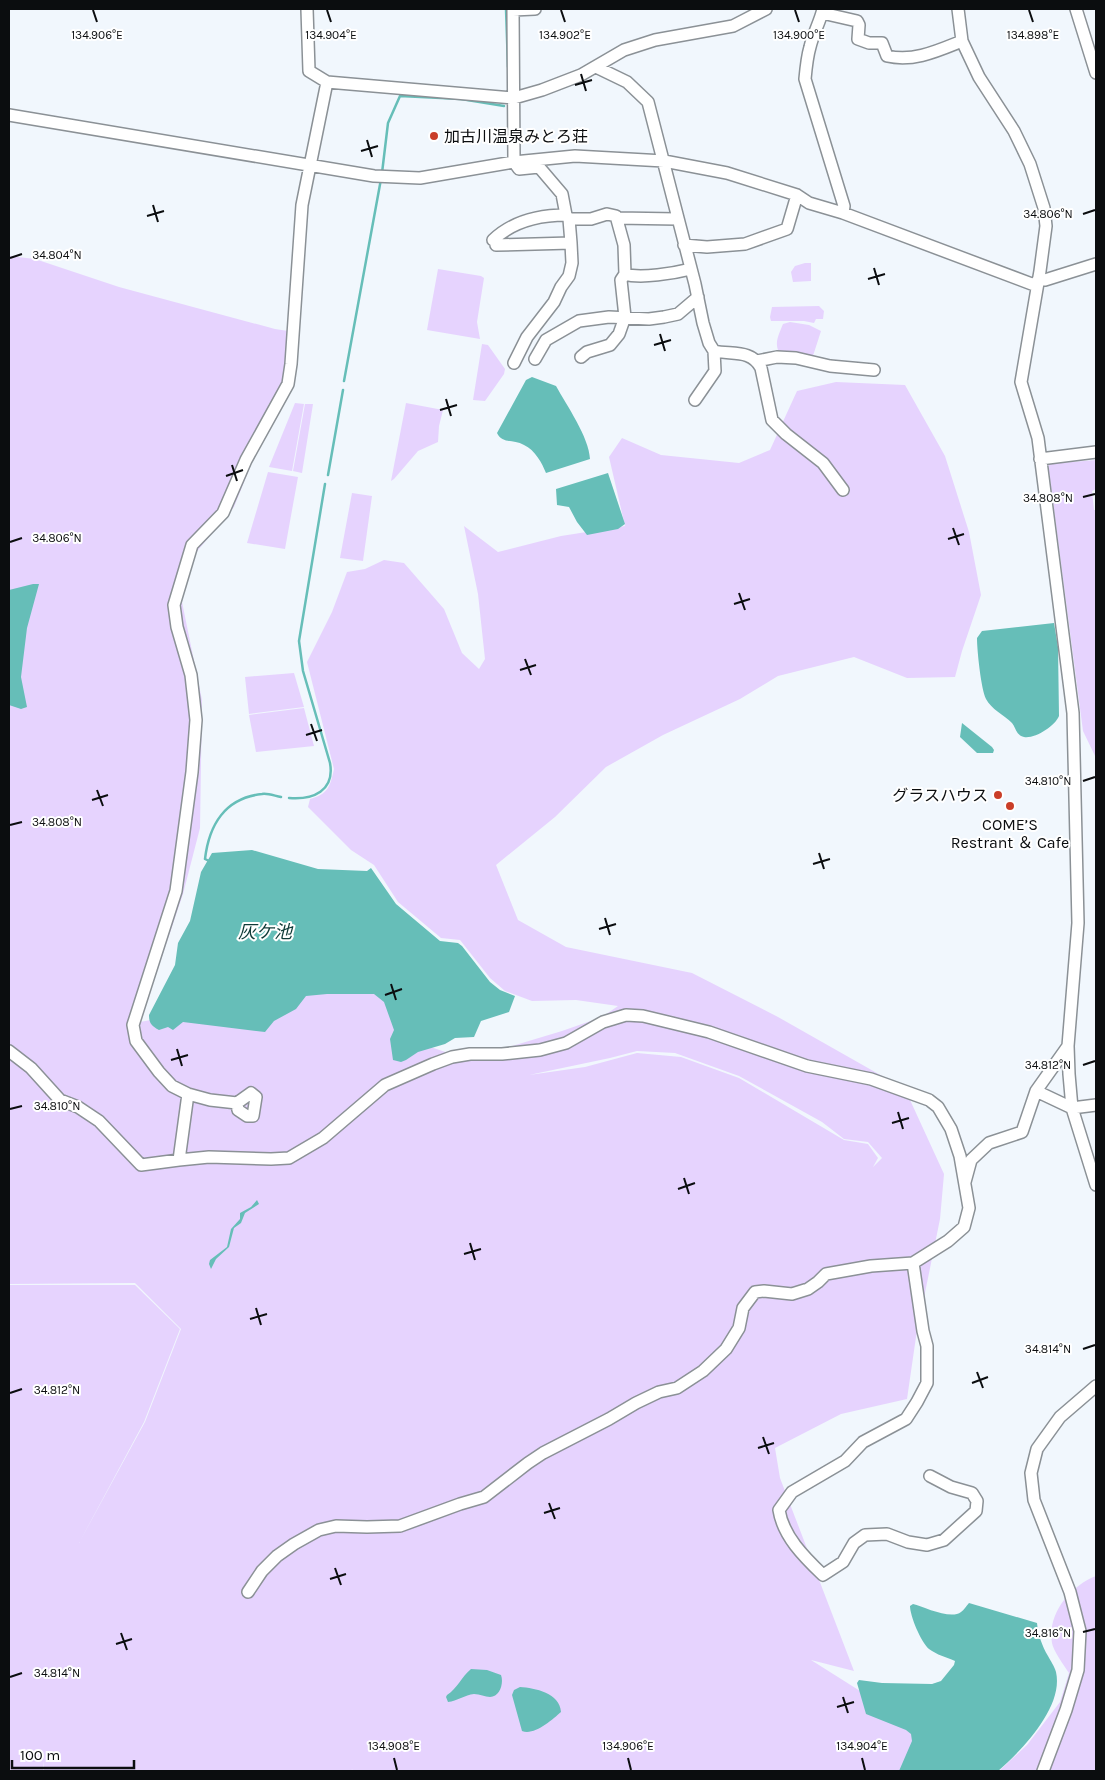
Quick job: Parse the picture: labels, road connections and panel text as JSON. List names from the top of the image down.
{
  "water": ["灰ケ池"],
  "places": ["加古川温泉みとろ荘", "グラスハウス", "COME’S Restrant ＆ Cafe"],
  "scale_bar": "100 m",
  "coordinates": [
    "134.906°E",
    "134.904°E",
    "134.902°E",
    "134.900°E",
    "134.898°E",
    "34.806°N",
    "34.804°N",
    "34.808°N",
    "34.810°N",
    "34.812°N",
    "34.814°N",
    "34.816°N",
    "134.908°E"
  ]
}
